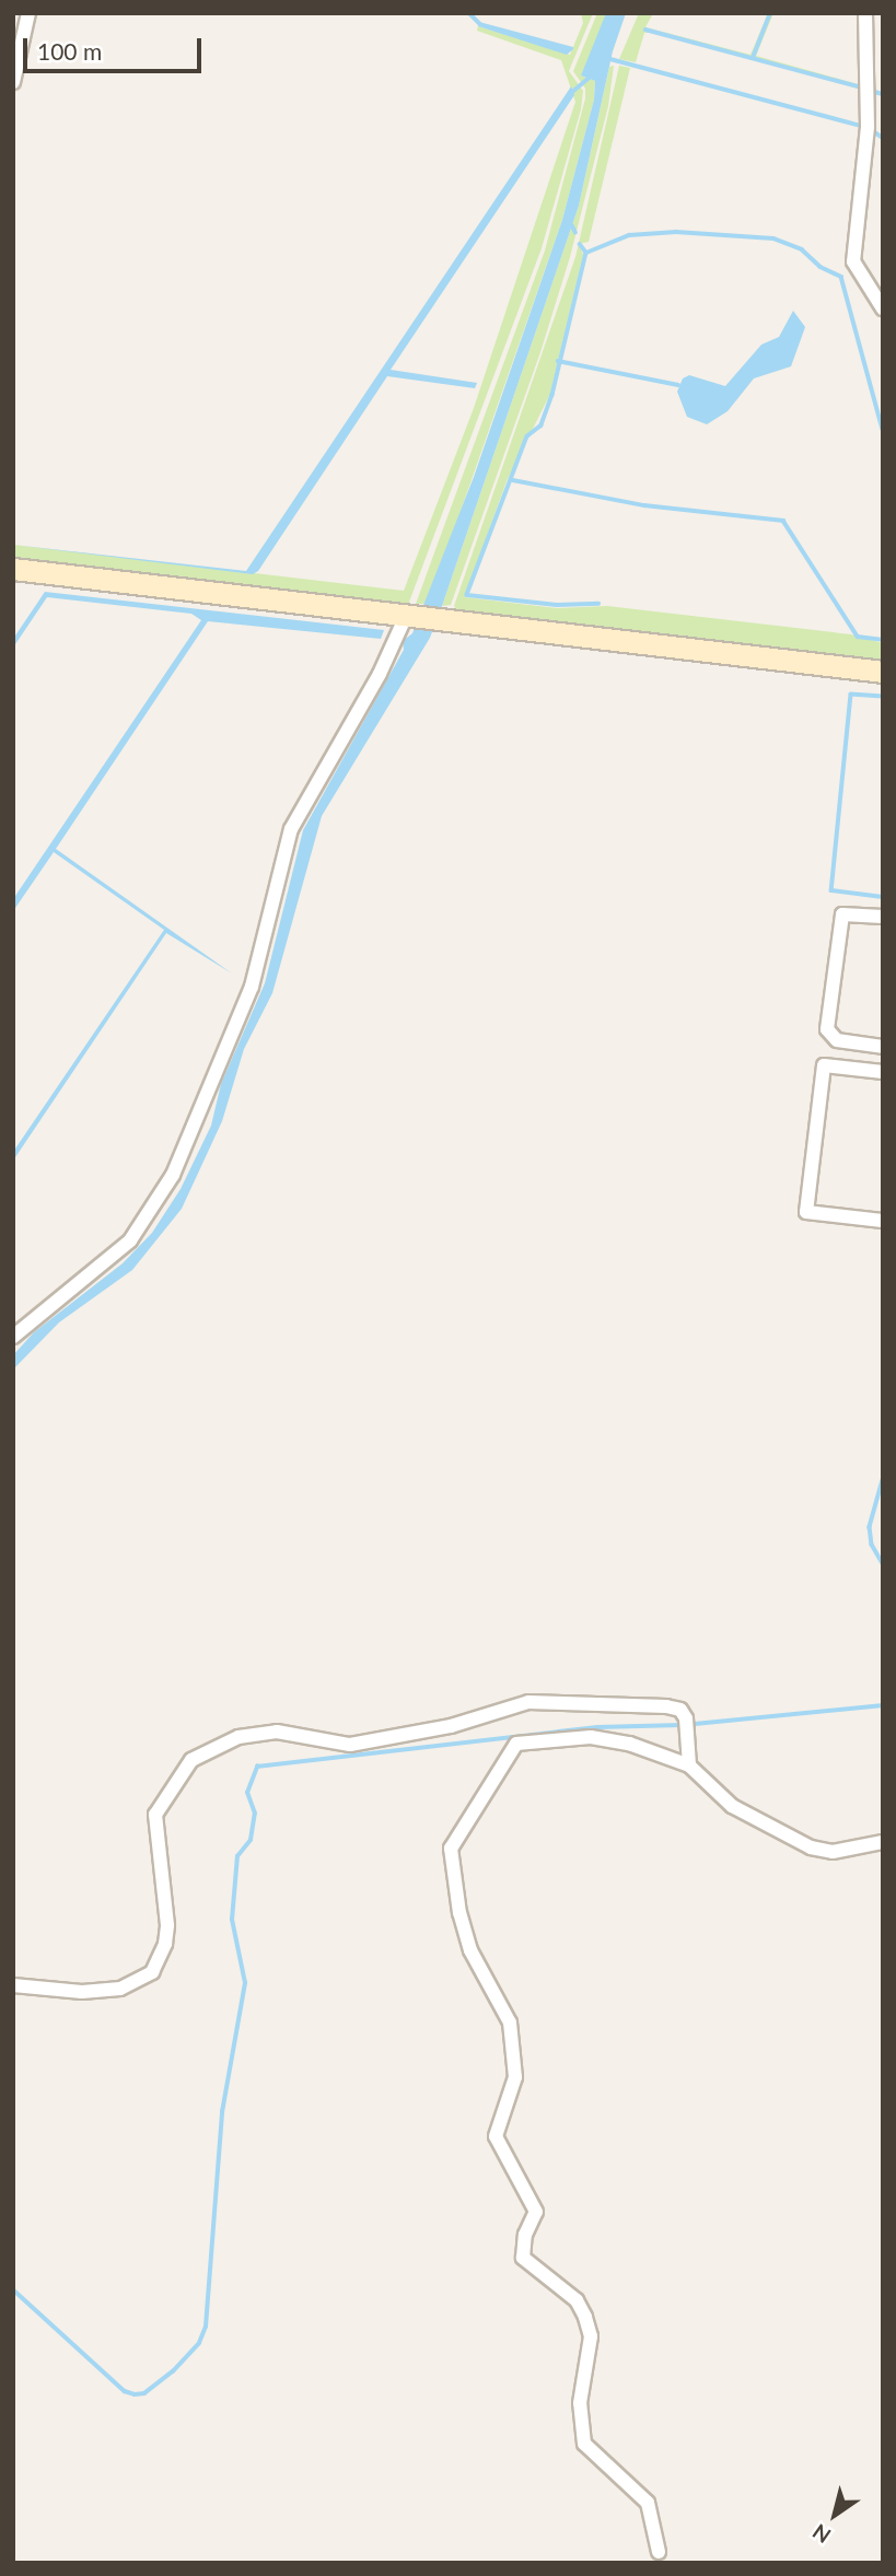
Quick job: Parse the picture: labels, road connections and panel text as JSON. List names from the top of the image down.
{
  "scale_bar": "100 m",
  "north": "bottom left"
}
